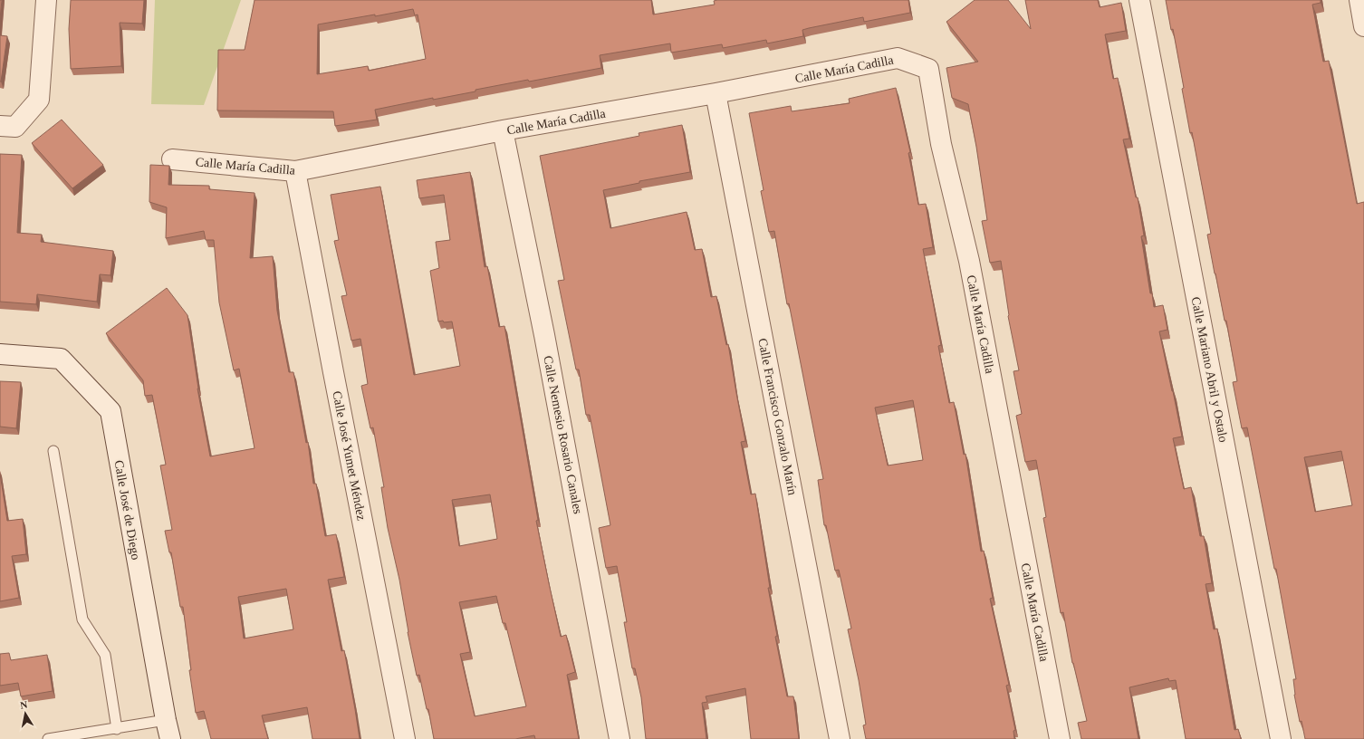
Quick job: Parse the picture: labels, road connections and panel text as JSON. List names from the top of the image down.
{
  "streets": {
    "street": [
      "Calle María Cadilla",
      "Calle Mariano Abril y Ostalo",
      "Calle Francisco Gonzalo Marín",
      "Calle Nemesio Rosario Canales",
      "Calle José Yumet Méndez",
      "Calle José de Diego"
    ]
  },
  "crossings": [
    ["Calle María Cadilla", "Calle Francisco Gonzalo Marín"],
    ["Calle María Cadilla", "Calle Nemesio Rosario Canales"],
    ["Calle María Cadilla", "Calle José Yumet Méndez"]
  ],
  "north": "top"
}
